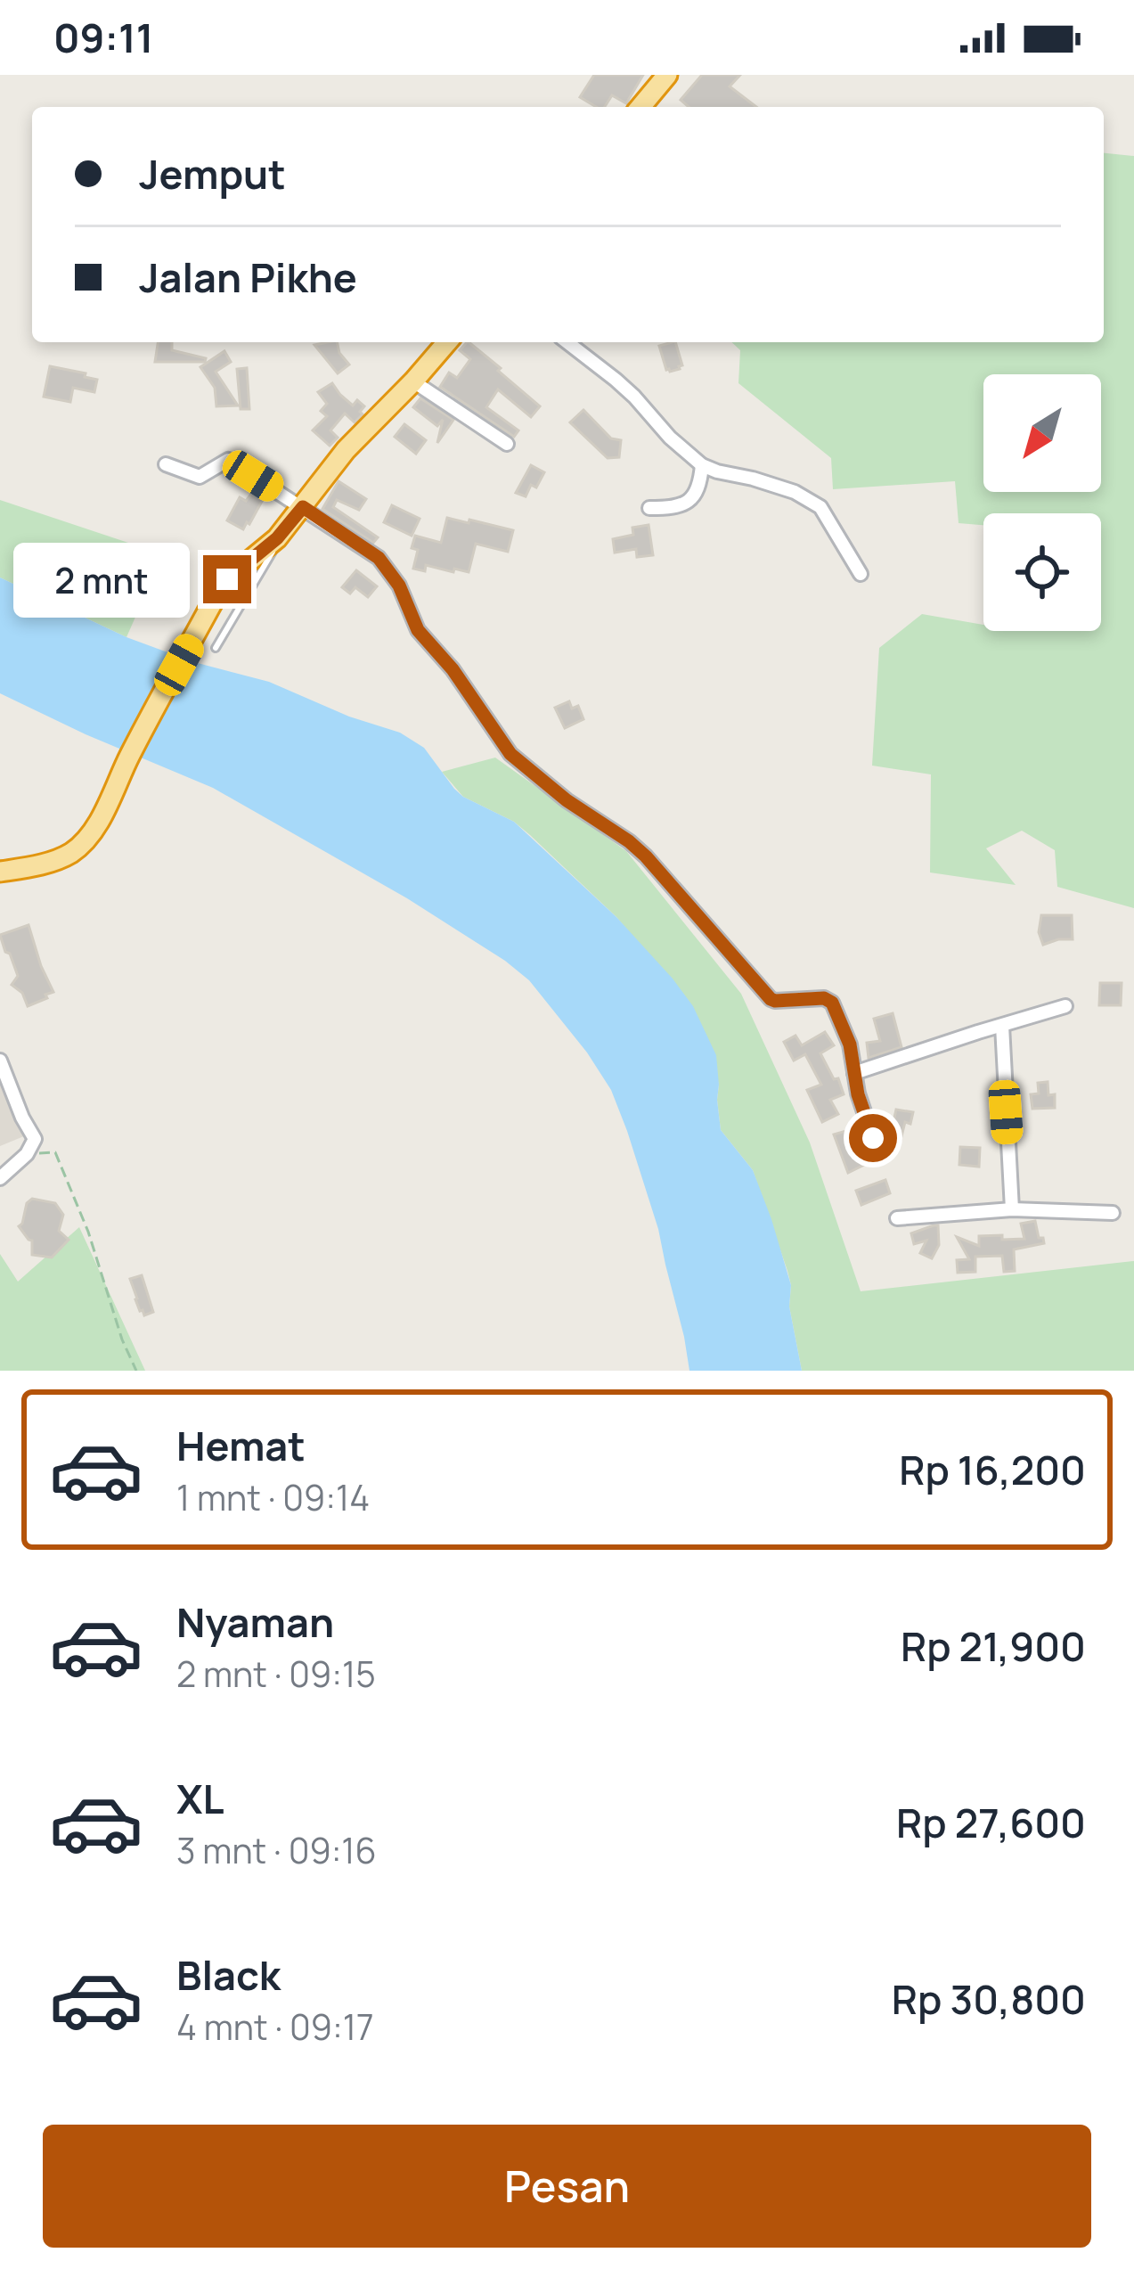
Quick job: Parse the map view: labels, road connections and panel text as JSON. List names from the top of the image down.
{
  "north": "bottom left",
  "page": {
    "status": "09:11",
    "banner": ["Jemput", "Jalan Pikhe"],
    "bubble": "2 mnt",
    "list": [
      {
        "name": "Hemat",
        "note": "1 mnt · 09:14",
        "value": "Rp 16,200"
      },
      {
        "name": "Nyaman",
        "note": "2 mnt · 09:15",
        "value": "Rp 21,900"
      },
      {
        "name": "XL",
        "note": "3 mnt · 09:16",
        "value": "Rp 27,600"
      },
      {
        "name": "Black",
        "note": "4 mnt · 09:17",
        "value": "Rp 30,800"
      }
    ],
    "buttons": "Pesan"
  }
}
